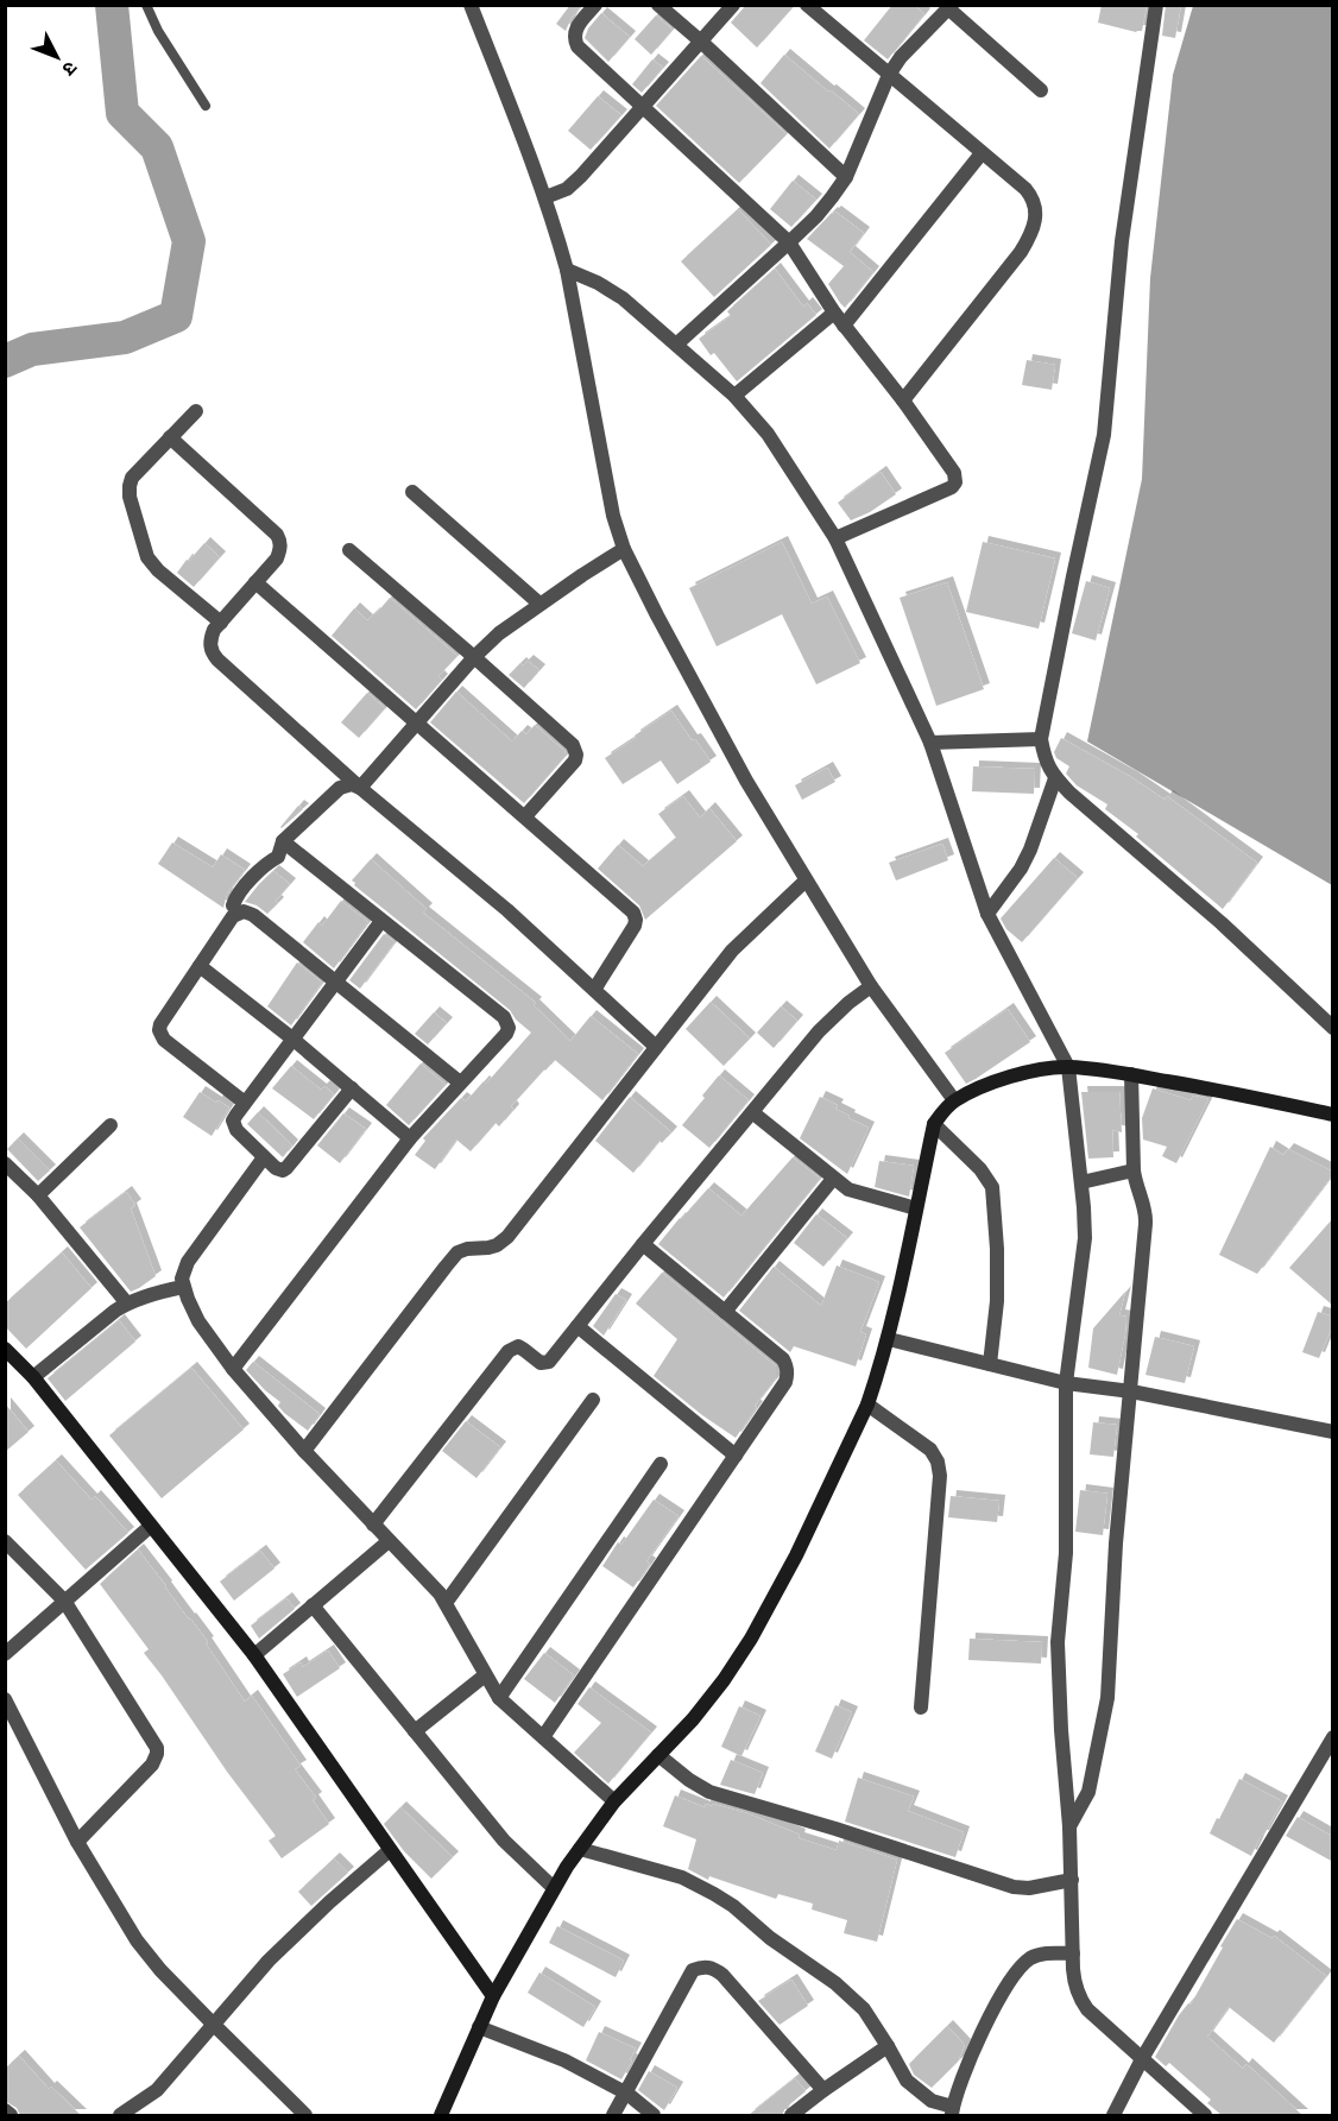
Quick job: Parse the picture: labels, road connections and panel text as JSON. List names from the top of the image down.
{
  "north": "bottom right"
}
